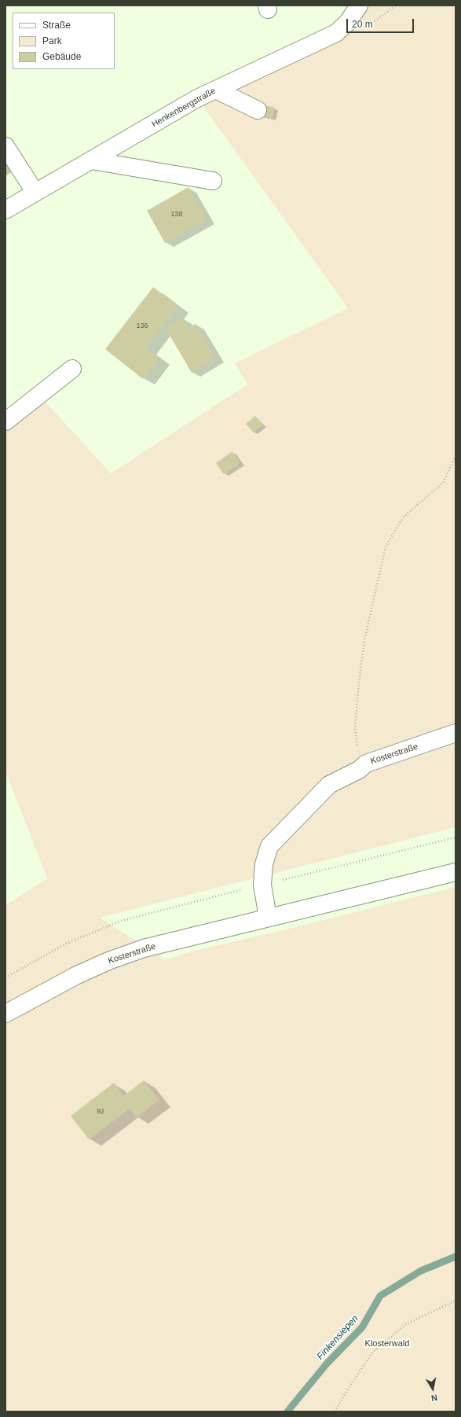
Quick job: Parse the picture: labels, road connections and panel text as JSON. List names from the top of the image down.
{
  "streets": {
    "main road": ["Henkenbergstraße", "Kosterstraße"]
  },
  "water": ["Finkensiepen"],
  "parks": ["Klosterwald"],
  "house_numbers": ["138", "136", "92"],
  "legend": ["Straße", "Park", "Gebäude"],
  "scale_bar": "20 m",
  "north": "bottom"
}
